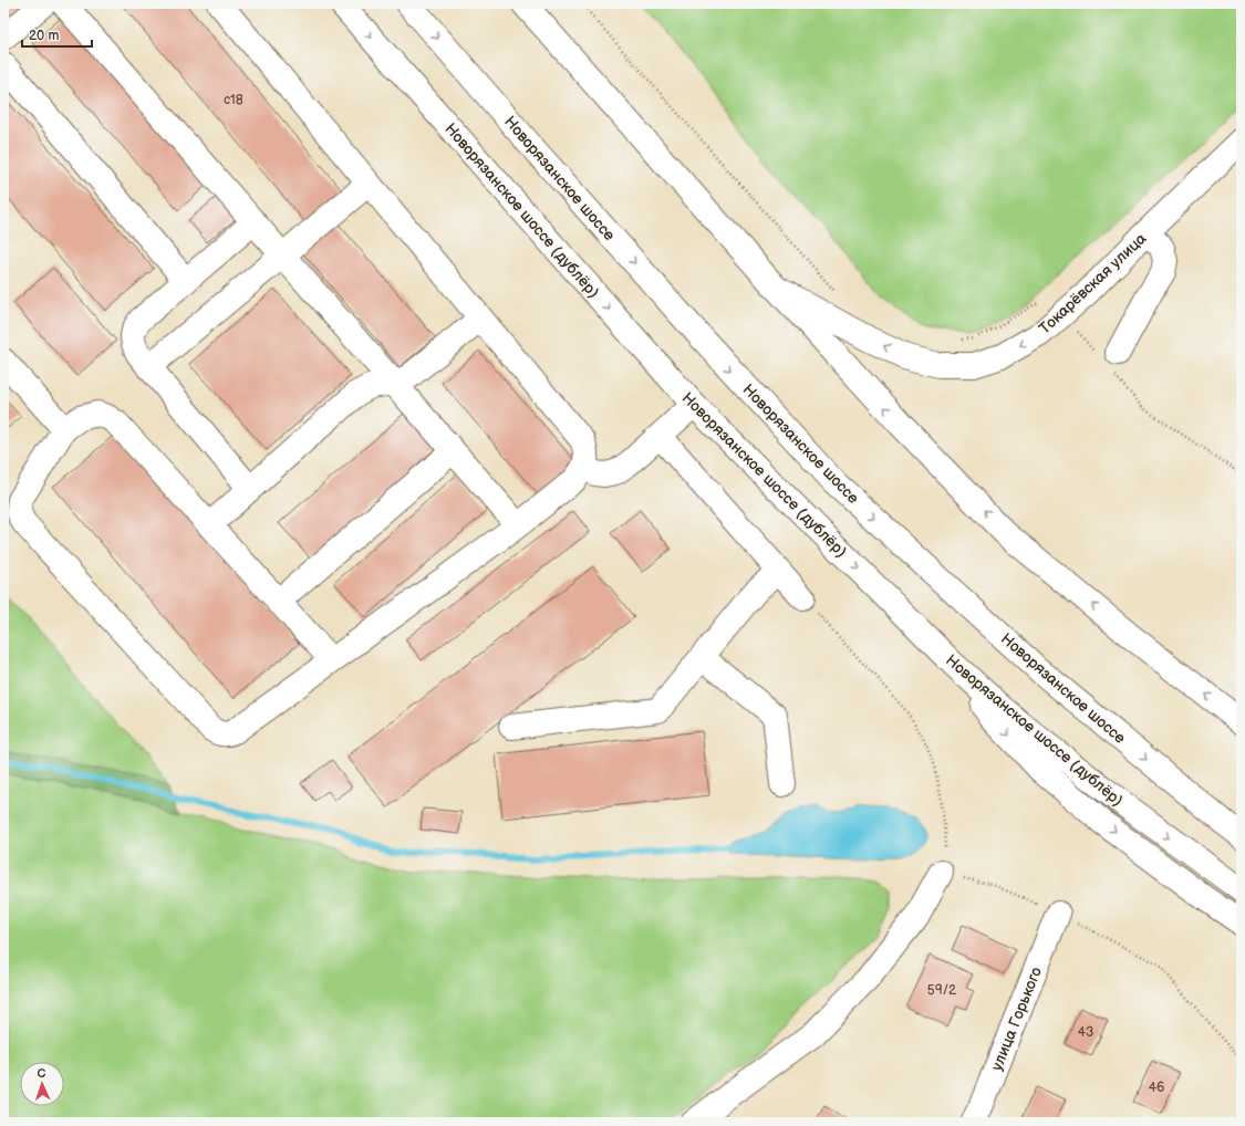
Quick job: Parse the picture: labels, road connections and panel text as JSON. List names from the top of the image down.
{
  "streets": {
    "main road": [
      "Новорязанское шоссе",
      "Новорязанское шоссе (дублёр)",
      "Токарёвская улица",
      "улица Горького"
    ]
  },
  "one_way": ["Токарёвская улица"],
  "house_numbers": [
    "с18",
    "59/2",
    "43",
    "46"
  ],
  "scale_bar": "20 m",
  "north": "top"
}
